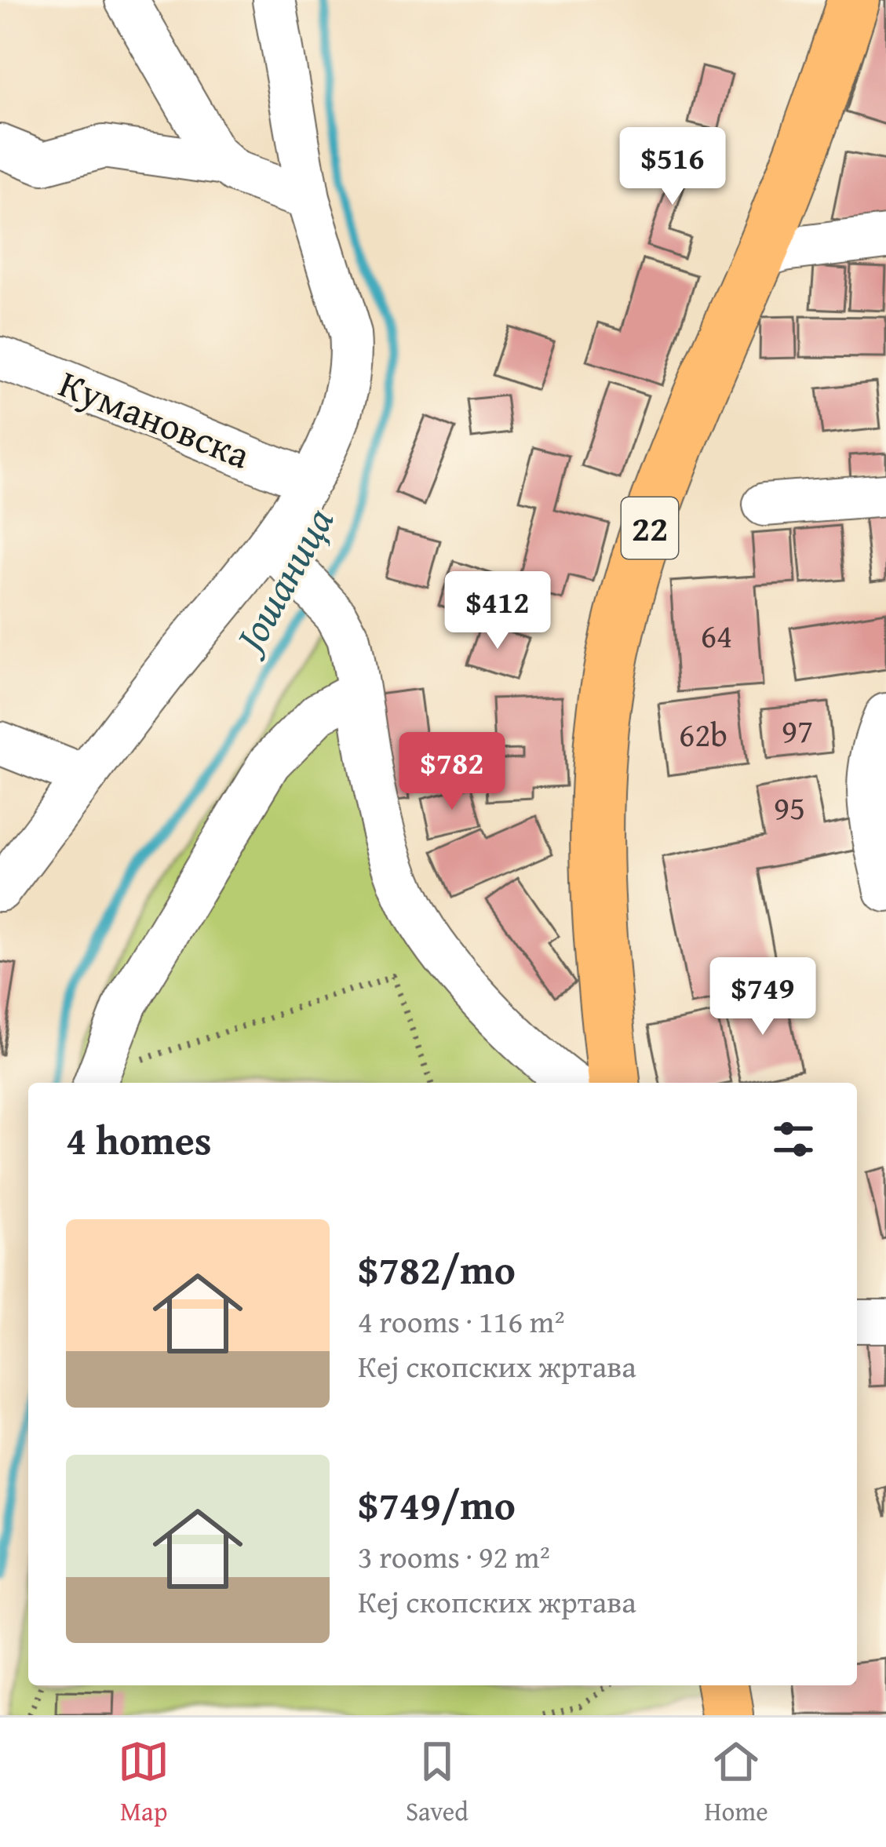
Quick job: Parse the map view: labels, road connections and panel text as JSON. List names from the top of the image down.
{
  "streets": {
    "main road": ["22"],
    "street": ["Кумановска"]
  },
  "water": ["Јошаница"],
  "house_numbers": [
    "64",
    "97",
    "62b",
    "95"
  ],
  "page": {
    "price": [
      "$516",
      "$412",
      "$782",
      "$749"
    ],
    "heading": "4 homes",
    "list": [
      {
        "name": "$782/mo",
        "note": "4 rooms · 116 m² · Кеј скопских жртава"
      },
      {
        "name": "$749/mo",
        "note": "3 rooms · 92 m² · Кеј скопских жртава"
      }
    ],
    "tabs": ["Map", "Saved", "Home"]
  }
}
